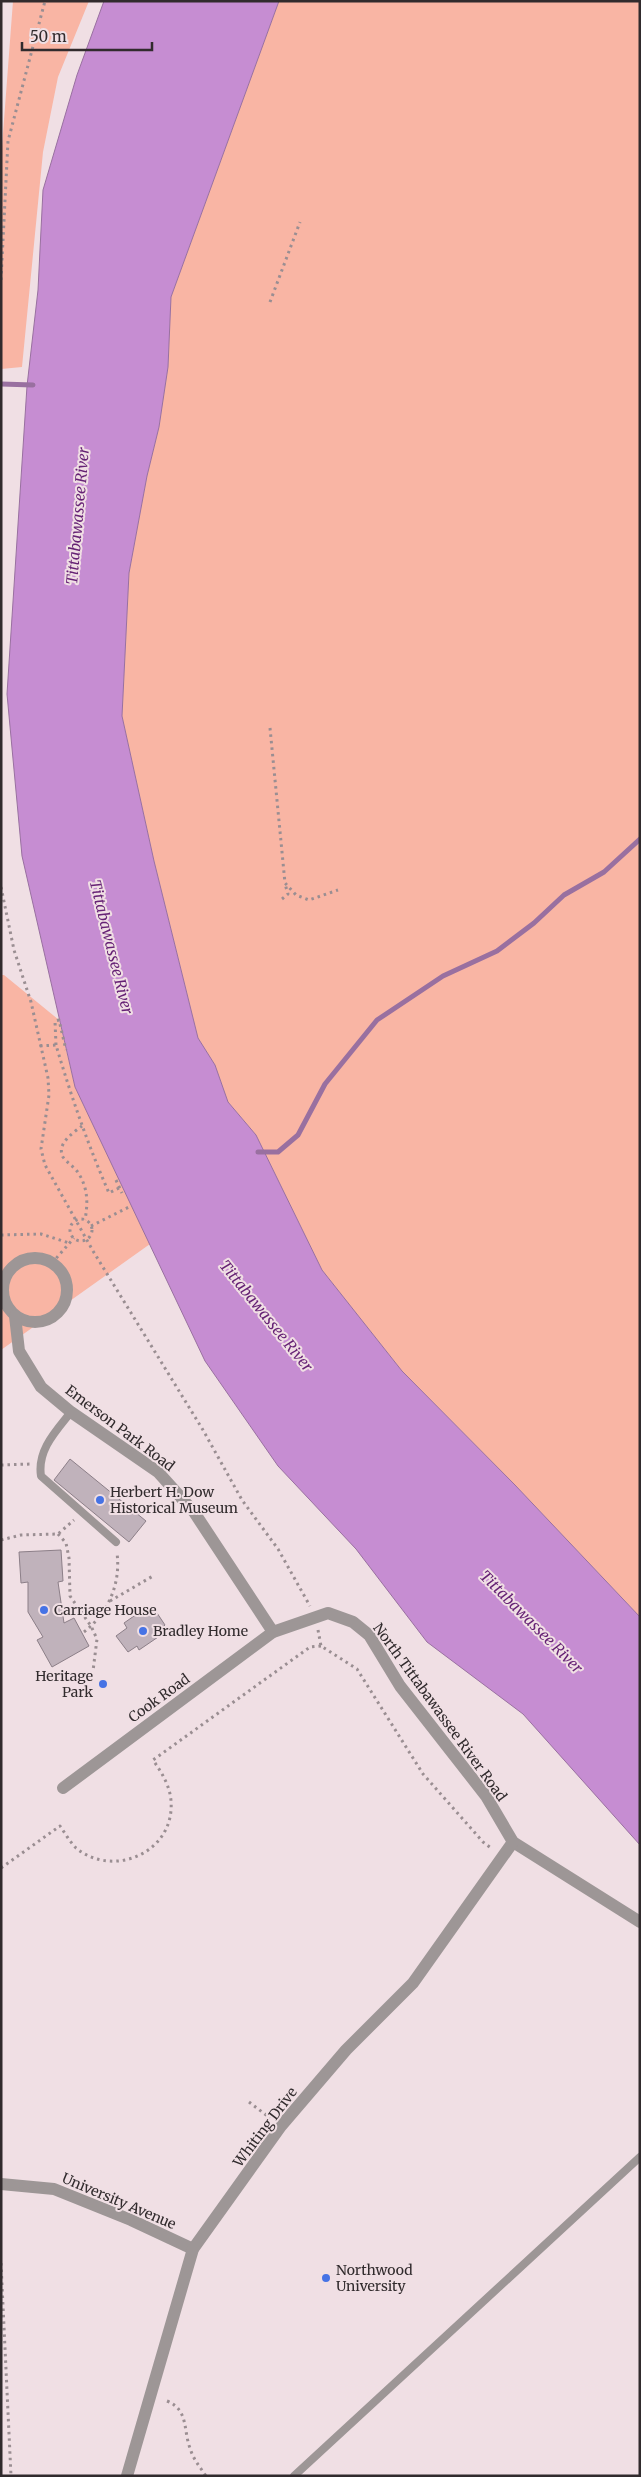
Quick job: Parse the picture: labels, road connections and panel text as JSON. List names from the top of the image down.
{
  "streets": {
    "street": [
      "Emerson Park Road",
      "Cook Road",
      "North Tittabawassee River Road",
      "Whiting Drive",
      "University Avenue"
    ]
  },
  "crossings": [
    ["Emerson Park Road", "Cook Road"],
    ["Emerson Park Road", "North Tittabawassee River Road"],
    ["Cook Road", "North Tittabawassee River Road"],
    ["North Tittabawassee River Road", "Whiting Drive"],
    ["Whiting Drive", "University Avenue"]
  ],
  "water": ["Tittabawassee River"],
  "places": [
    "Herbert H. Dow Historical Museum",
    "Carriage House",
    "Bradley Home",
    "Heritage Park",
    "Northwood University"
  ],
  "scale_bar": "50 m"
}
